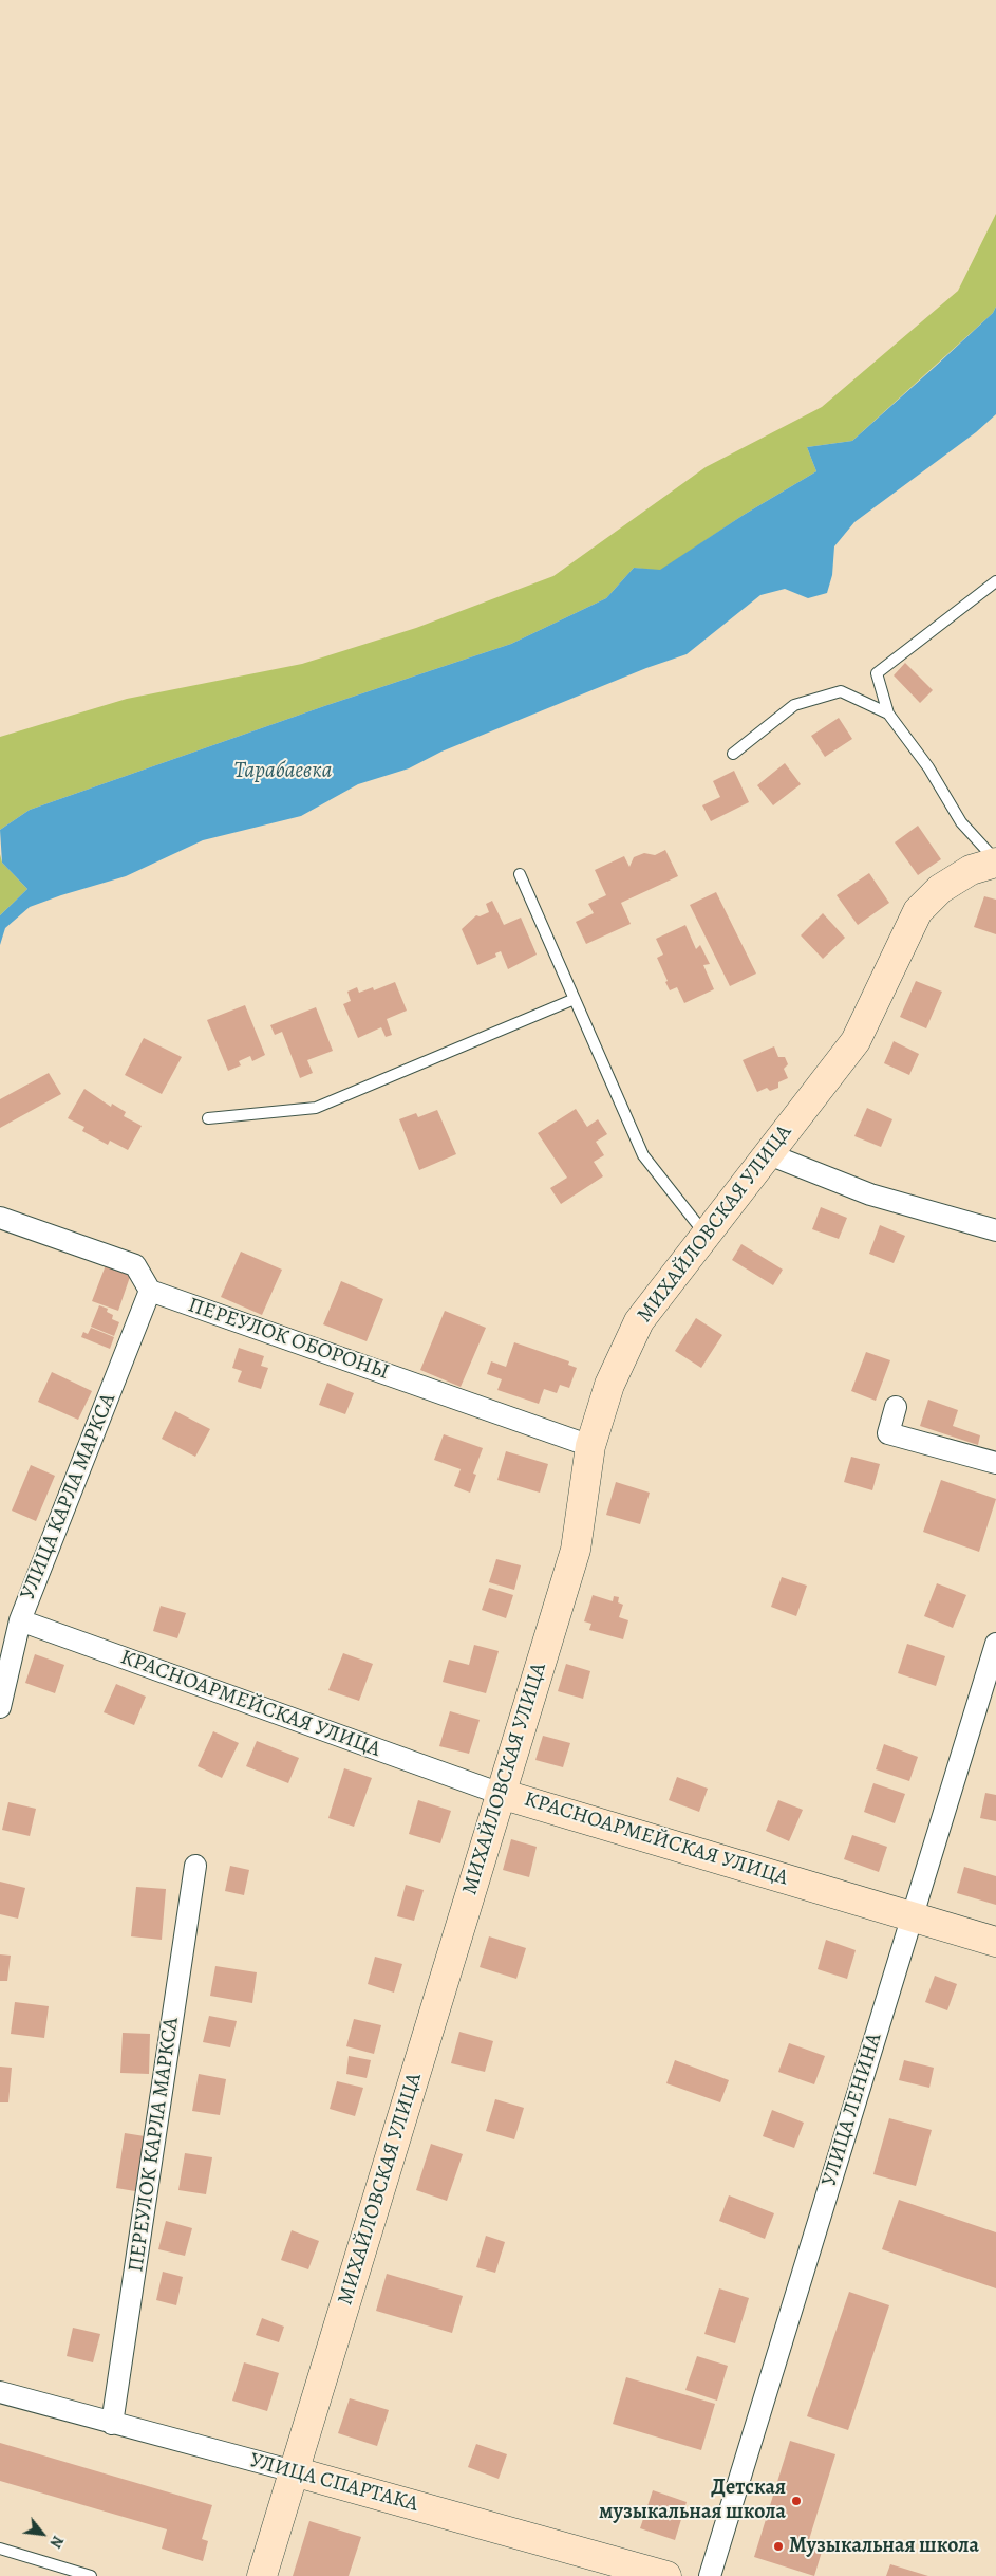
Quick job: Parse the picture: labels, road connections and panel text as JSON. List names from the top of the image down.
{
  "streets": {
    "street": [
      "МИХАЙЛОВСКАЯ УЛИЦА",
      "ПЕРЕУЛОК ОБОРОНЫ",
      "УЛИЦА КАРЛА МАРКСА",
      "КРАСНОАРМЕЙСКАЯ УЛИЦА",
      "УЛИЦА ЛЕНИНА",
      "ПЕРЕУЛОК КАРЛА МАРКСА",
      "УЛИЦА СПАРТАКА"
    ]
  },
  "crossings": [
    ["МИХАЙЛОВСКАЯ УЛИЦА", "ПЕРЕУЛОК ОБОРОНЫ"],
    ["МИХАЙЛОВСКАЯ УЛИЦА", "КРАСНОАРМЕЙСКАЯ УЛИЦА"],
    ["МИХАЙЛОВСКАЯ УЛИЦА", "УЛИЦА СПАРТАКА"],
    ["ПЕРЕУЛОК ОБОРОНЫ", "УЛИЦА КАРЛА МАРКСА"],
    ["УЛИЦА КАРЛА МАРКСА", "КРАСНОАРМЕЙСКАЯ УЛИЦА"],
    ["КРАСНОАРМЕЙСКАЯ УЛИЦА", "УЛИЦА ЛЕНИНА"],
    ["ПЕРЕУЛОК КАРЛА МАРКСА", "УЛИЦА СПАРТАКА"]
  ],
  "water": ["Тарабаевка"],
  "places": ["Детская музыкальная школа", "Музыкальная школа"],
  "north": "bottom right"
}
